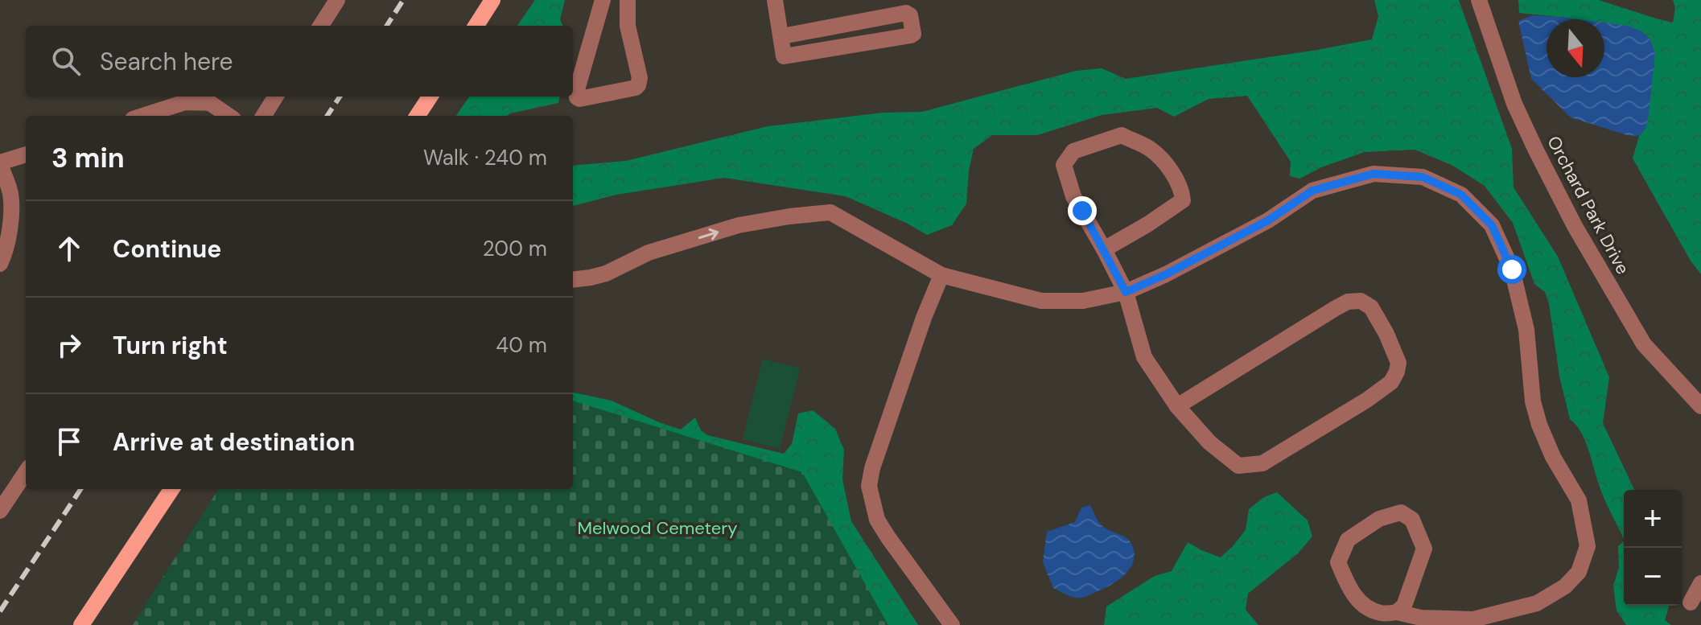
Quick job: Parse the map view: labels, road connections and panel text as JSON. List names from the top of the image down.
{
  "streets": {
    "street": ["Orchard Park Drive"]
  },
  "parks": ["Melwood Cemetery"],
  "north": "bottom",
  "page": {
    "search": "Search here",
    "heading": ["3 min", "Walk · 240 m"],
    "list": [
      ["Continue", "200 m"],
      ["Turn right", "40 m"],
      "Arrive at destination"
    ],
    "map_buttons": ["+", "−"]
  }
}
